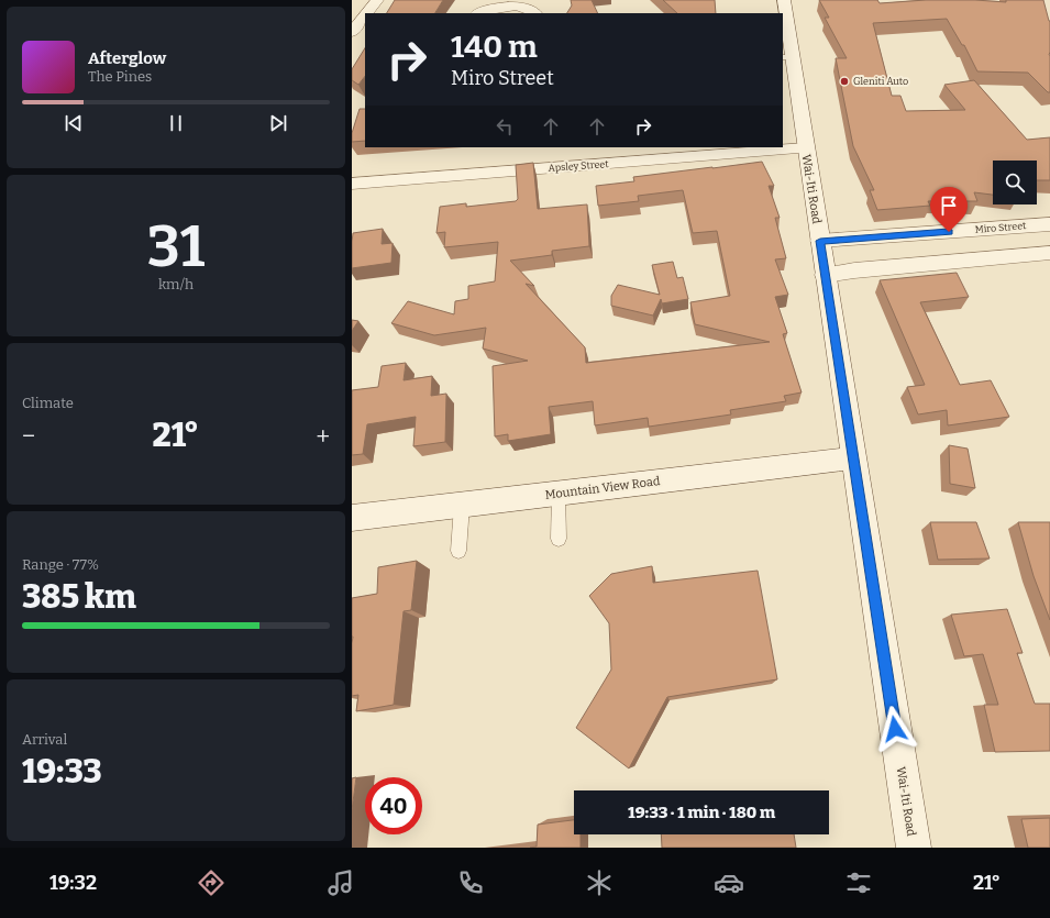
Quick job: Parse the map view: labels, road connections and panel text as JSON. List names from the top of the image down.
{
  "streets": {
    "street": [
      "Apsley Street",
      "Wai-Iti Road",
      "Miro Street",
      "Mountain View Road"
    ]
  },
  "crossings": [
    ["Apsley Street", "Wai-Iti Road"],
    ["Wai-Iti Road", "Miro Street"],
    ["Wai-Iti Road", "Mountain View Road"]
  ],
  "places": ["Gleniti Auto"],
  "page": {
    "turn": ["140 m", "Miro Street"],
    "song": ["Afterglow", "The Pines"],
    "tile": [
      ["31", "km/h"],
      "Climate",
      ["Range · 77%", "385 km"],
      ["Arrival", "19:33"]
    ],
    "heat": ["−", "21°", "+"],
    "limit": "40",
    "trip": "19:33 · 1 min · 180 m",
    "tabs": ["19:32", "21°"]
  }
}
